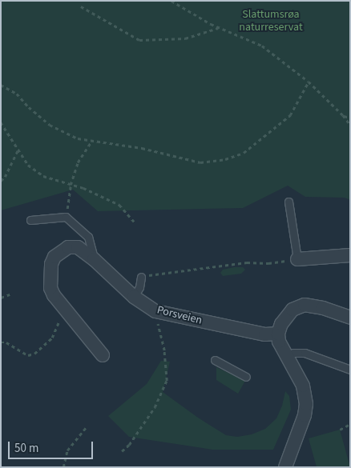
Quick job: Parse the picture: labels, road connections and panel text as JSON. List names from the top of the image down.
{
  "streets": {
    "street": ["Porsveien"]
  },
  "parks": ["Slattumsrøa naturreservat"],
  "scale_bar": "50 m"
}
